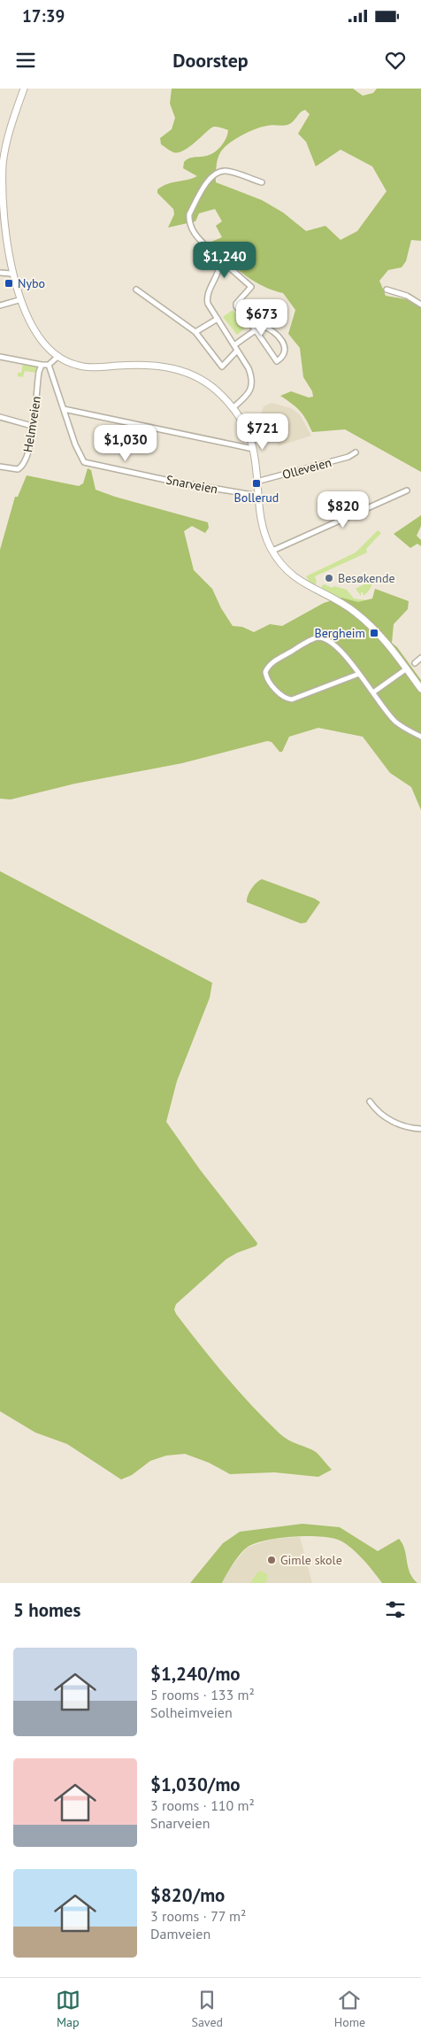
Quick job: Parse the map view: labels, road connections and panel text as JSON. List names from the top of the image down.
{
  "streets": {
    "street": ["Helmveien", "Olleveien", "Snarveien"]
  },
  "places": {
    "transit": ["Nybo", "Bollerud", "Bergheim"],
    "other": ["Besøkende", "Gimle skole"]
  },
  "page": {
    "status": "17:39",
    "header": "Doorstep",
    "price": [
      "$1,240",
      "$673",
      "$721",
      "$1,030",
      "$820"
    ],
    "heading": "5 homes",
    "list": [
      {
        "name": "$1,240/mo",
        "note": "5 rooms · 133 m² · Solheimveien"
      },
      {
        "name": "$1,030/mo",
        "note": "3 rooms · 110 m² · Snarveien"
      },
      {
        "name": "$820/mo",
        "note": "3 rooms · 77 m² · Damveien"
      }
    ],
    "tabs": ["Map", "Saved", "Home"]
  }
}
